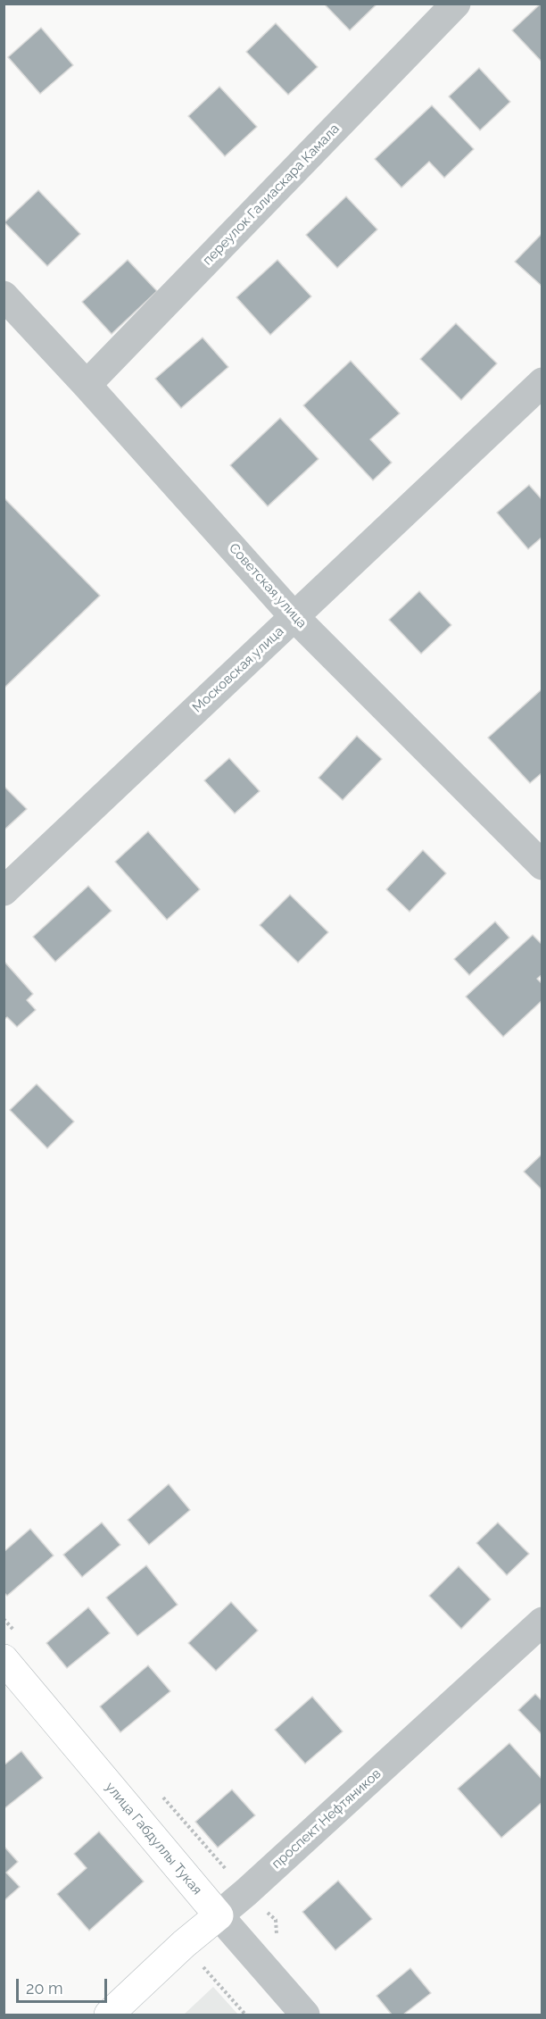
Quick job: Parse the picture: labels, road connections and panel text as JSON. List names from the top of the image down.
{
  "streets": {
    "main road": ["проспект Нефтяников", "улица Габдуллы Тукая"],
    "street": ["переулок Галиаскара Камала", "Советская улица", "Московская улица"]
  },
  "crossings": [
    ["переулок Галиаскара Камала", "Советская улица"],
    ["Советская улица", "Московская улица"],
    ["проспект Нефтяников", "улица Габдуллы Тукая"]
  ],
  "scale_bar": "20 m"
}
